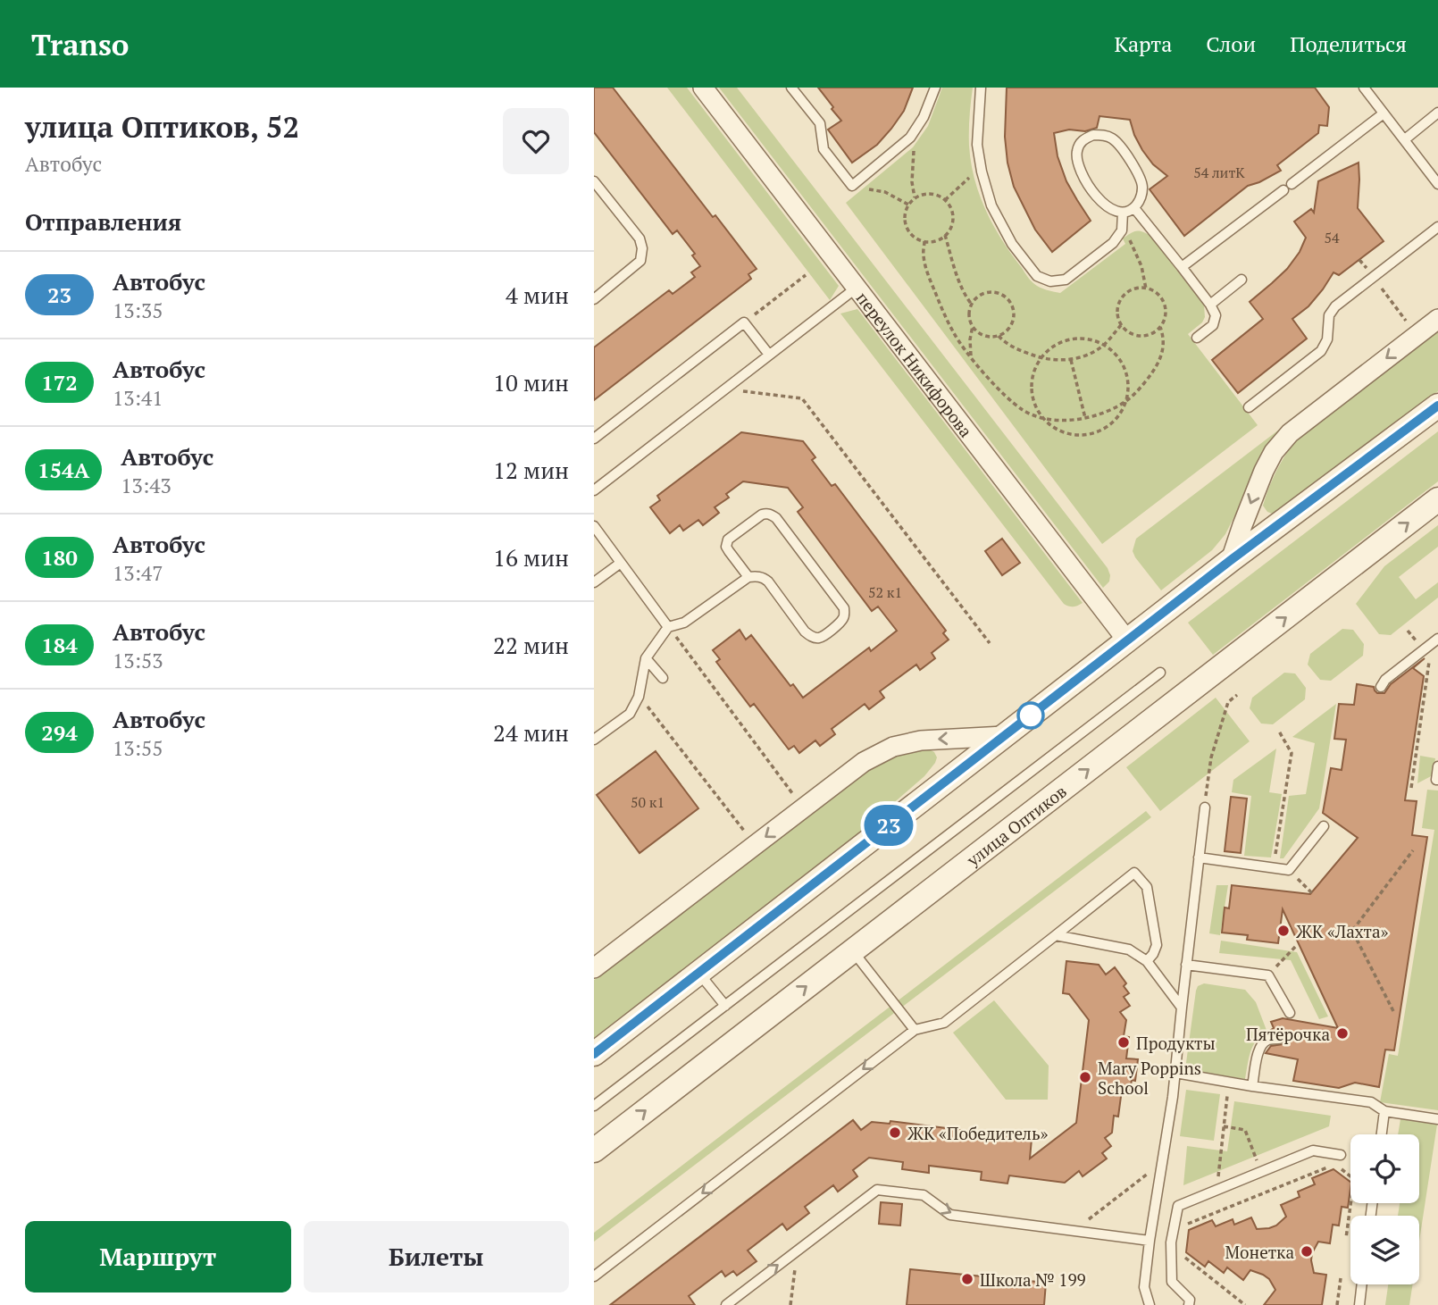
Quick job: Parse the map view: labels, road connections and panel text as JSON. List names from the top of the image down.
{
  "streets": {
    "street": ["переулок Никифорова", "улица Оптиков"]
  },
  "places": [
    "ЖК «Лахта»",
    "Пятёрочка",
    "Продукты",
    "Mary Poppins School",
    "ЖК «Победитель»",
    "Монетка",
    "Школа № 199"
  ],
  "lines": ["bus line 23"],
  "house_numbers": [
    "54 литК",
    "54",
    "52 к1",
    "50 к1"
  ],
  "page": {
    "header": "Transo",
    "nav": ["Карта", "Слои", "Поделиться"],
    "heading": [
      ["улица Оптиков, 52", "Автобус"],
      "Отправления"
    ],
    "on_map": "23",
    "list": [
      {
        "mark": "23",
        "name": "Автобус",
        "note": "13:35",
        "value": "4 мин"
      },
      {
        "mark": "172",
        "name": "Автобус",
        "note": "13:41",
        "value": "10 мин"
      },
      {
        "mark": "154А",
        "name": "Автобус",
        "note": "13:43",
        "value": "12 мин"
      },
      {
        "mark": "180",
        "name": "Автобус",
        "note": "13:47",
        "value": "16 мин"
      },
      {
        "mark": "184",
        "name": "Автобус",
        "note": "13:53",
        "value": "22 мин"
      },
      {
        "mark": "294",
        "name": "Автобус",
        "note": "13:55",
        "value": "24 мин"
      }
    ],
    "buttons": ["Маршрут", "Билеты"]
  }
}
